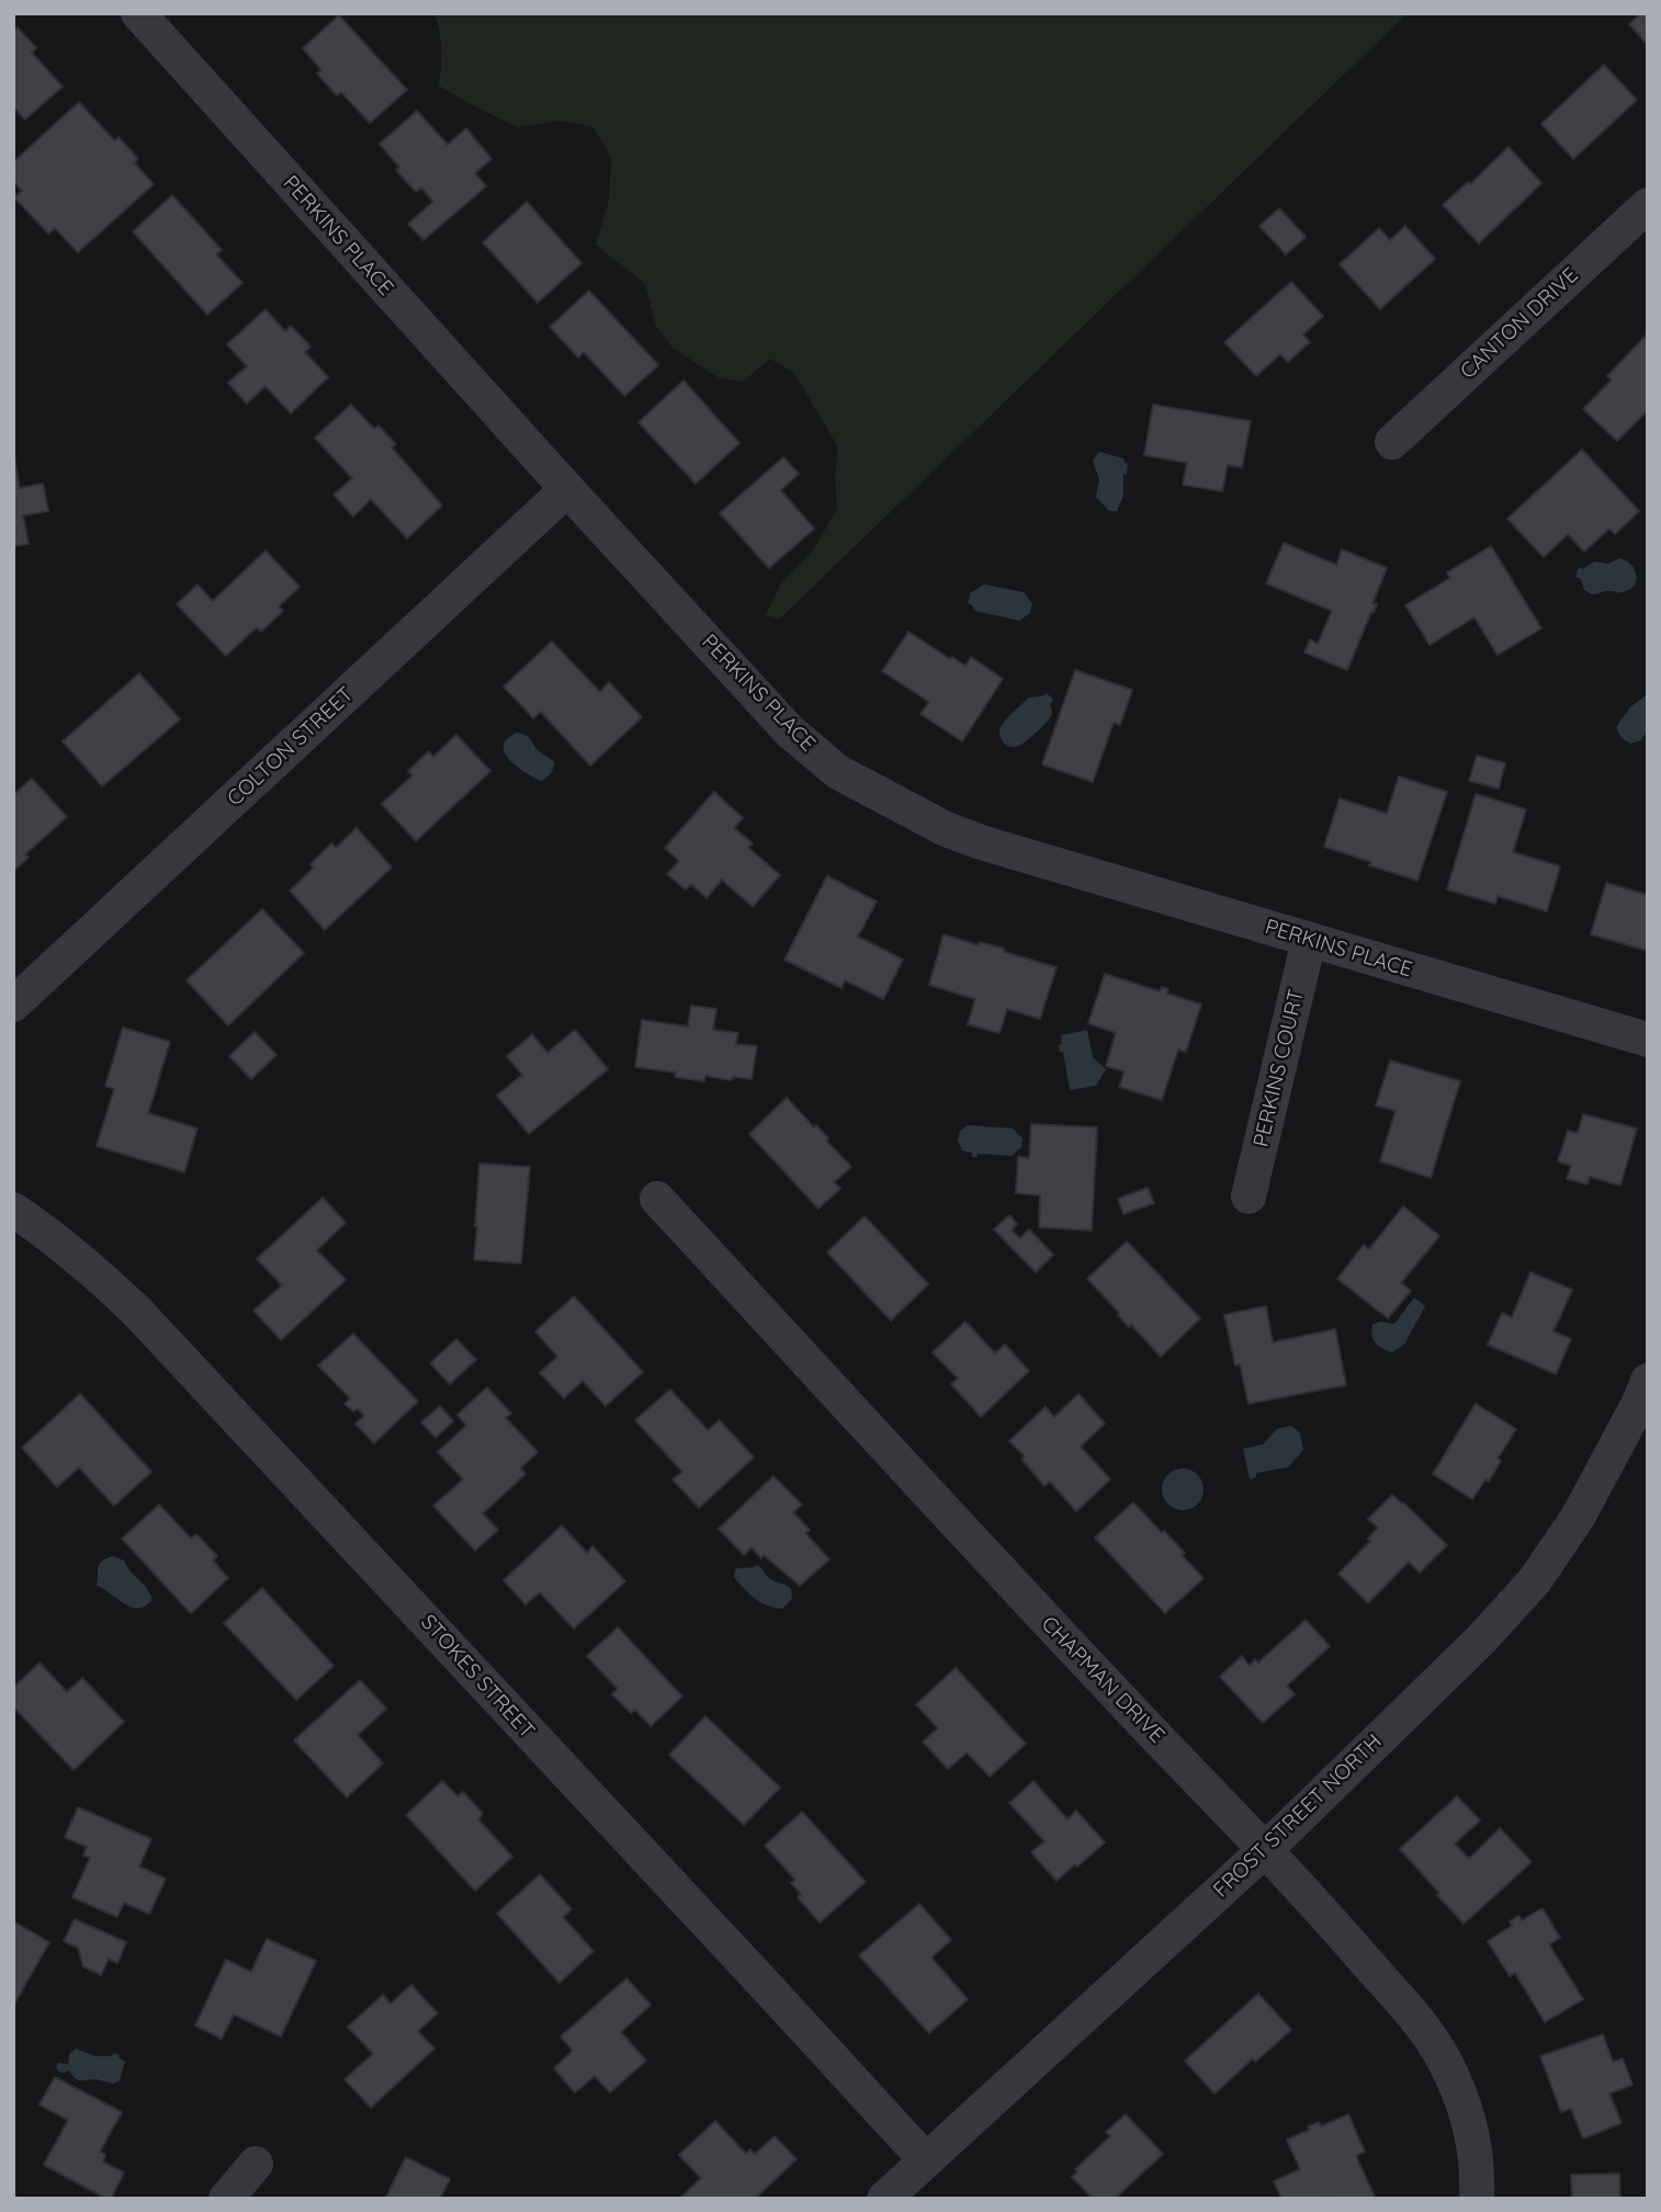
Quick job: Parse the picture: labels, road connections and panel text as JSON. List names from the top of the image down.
{
  "streets": {
    "street": [
      "PERKINS PLACE",
      "CANTON DRIVE",
      "COLTON STREET",
      "PERKINS COURT",
      "STOKES STREET",
      "CHAPMAN DRIVE",
      "FROST STREET NORTH"
    ]
  },
  "crossings": [
    ["PERKINS PLACE", "COLTON STREET"],
    ["PERKINS PLACE", "PERKINS COURT"],
    ["STOKES STREET", "FROST STREET NORTH"],
    ["CHAPMAN DRIVE", "FROST STREET NORTH"]
  ]
}
